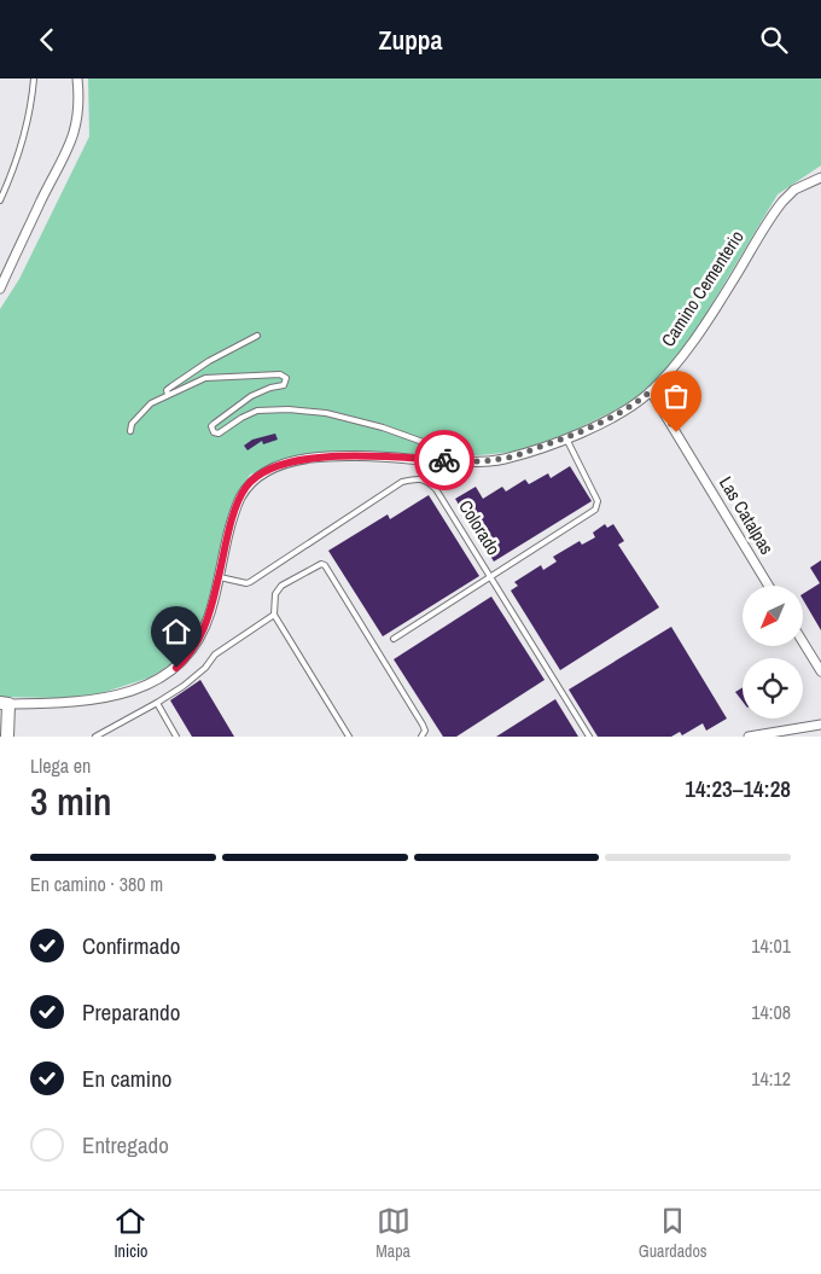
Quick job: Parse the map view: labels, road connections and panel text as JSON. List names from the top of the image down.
{
  "streets": {
    "street": ["Camino Cementerio", "Las Catalpas"],
    "lane": ["Colorado"]
  },
  "crossings": [
    ["Camino Cementerio", "Las Catalpas"],
    ["Camino Cementerio", "Colorado"]
  ],
  "north": "bottom left",
  "page": {
    "header": "Zuppa",
    "heading": ["3 min", "Llega en", "14:23–14:28"],
    "bar": "En camino · 380 m",
    "list": [
      ["Confirmado", "14:01"],
      ["Preparando", "14:08"],
      ["En camino", "14:12"],
      "Entregado"
    ],
    "tabs": ["Inicio", "Mapa", "Guardados"]
  }
}
